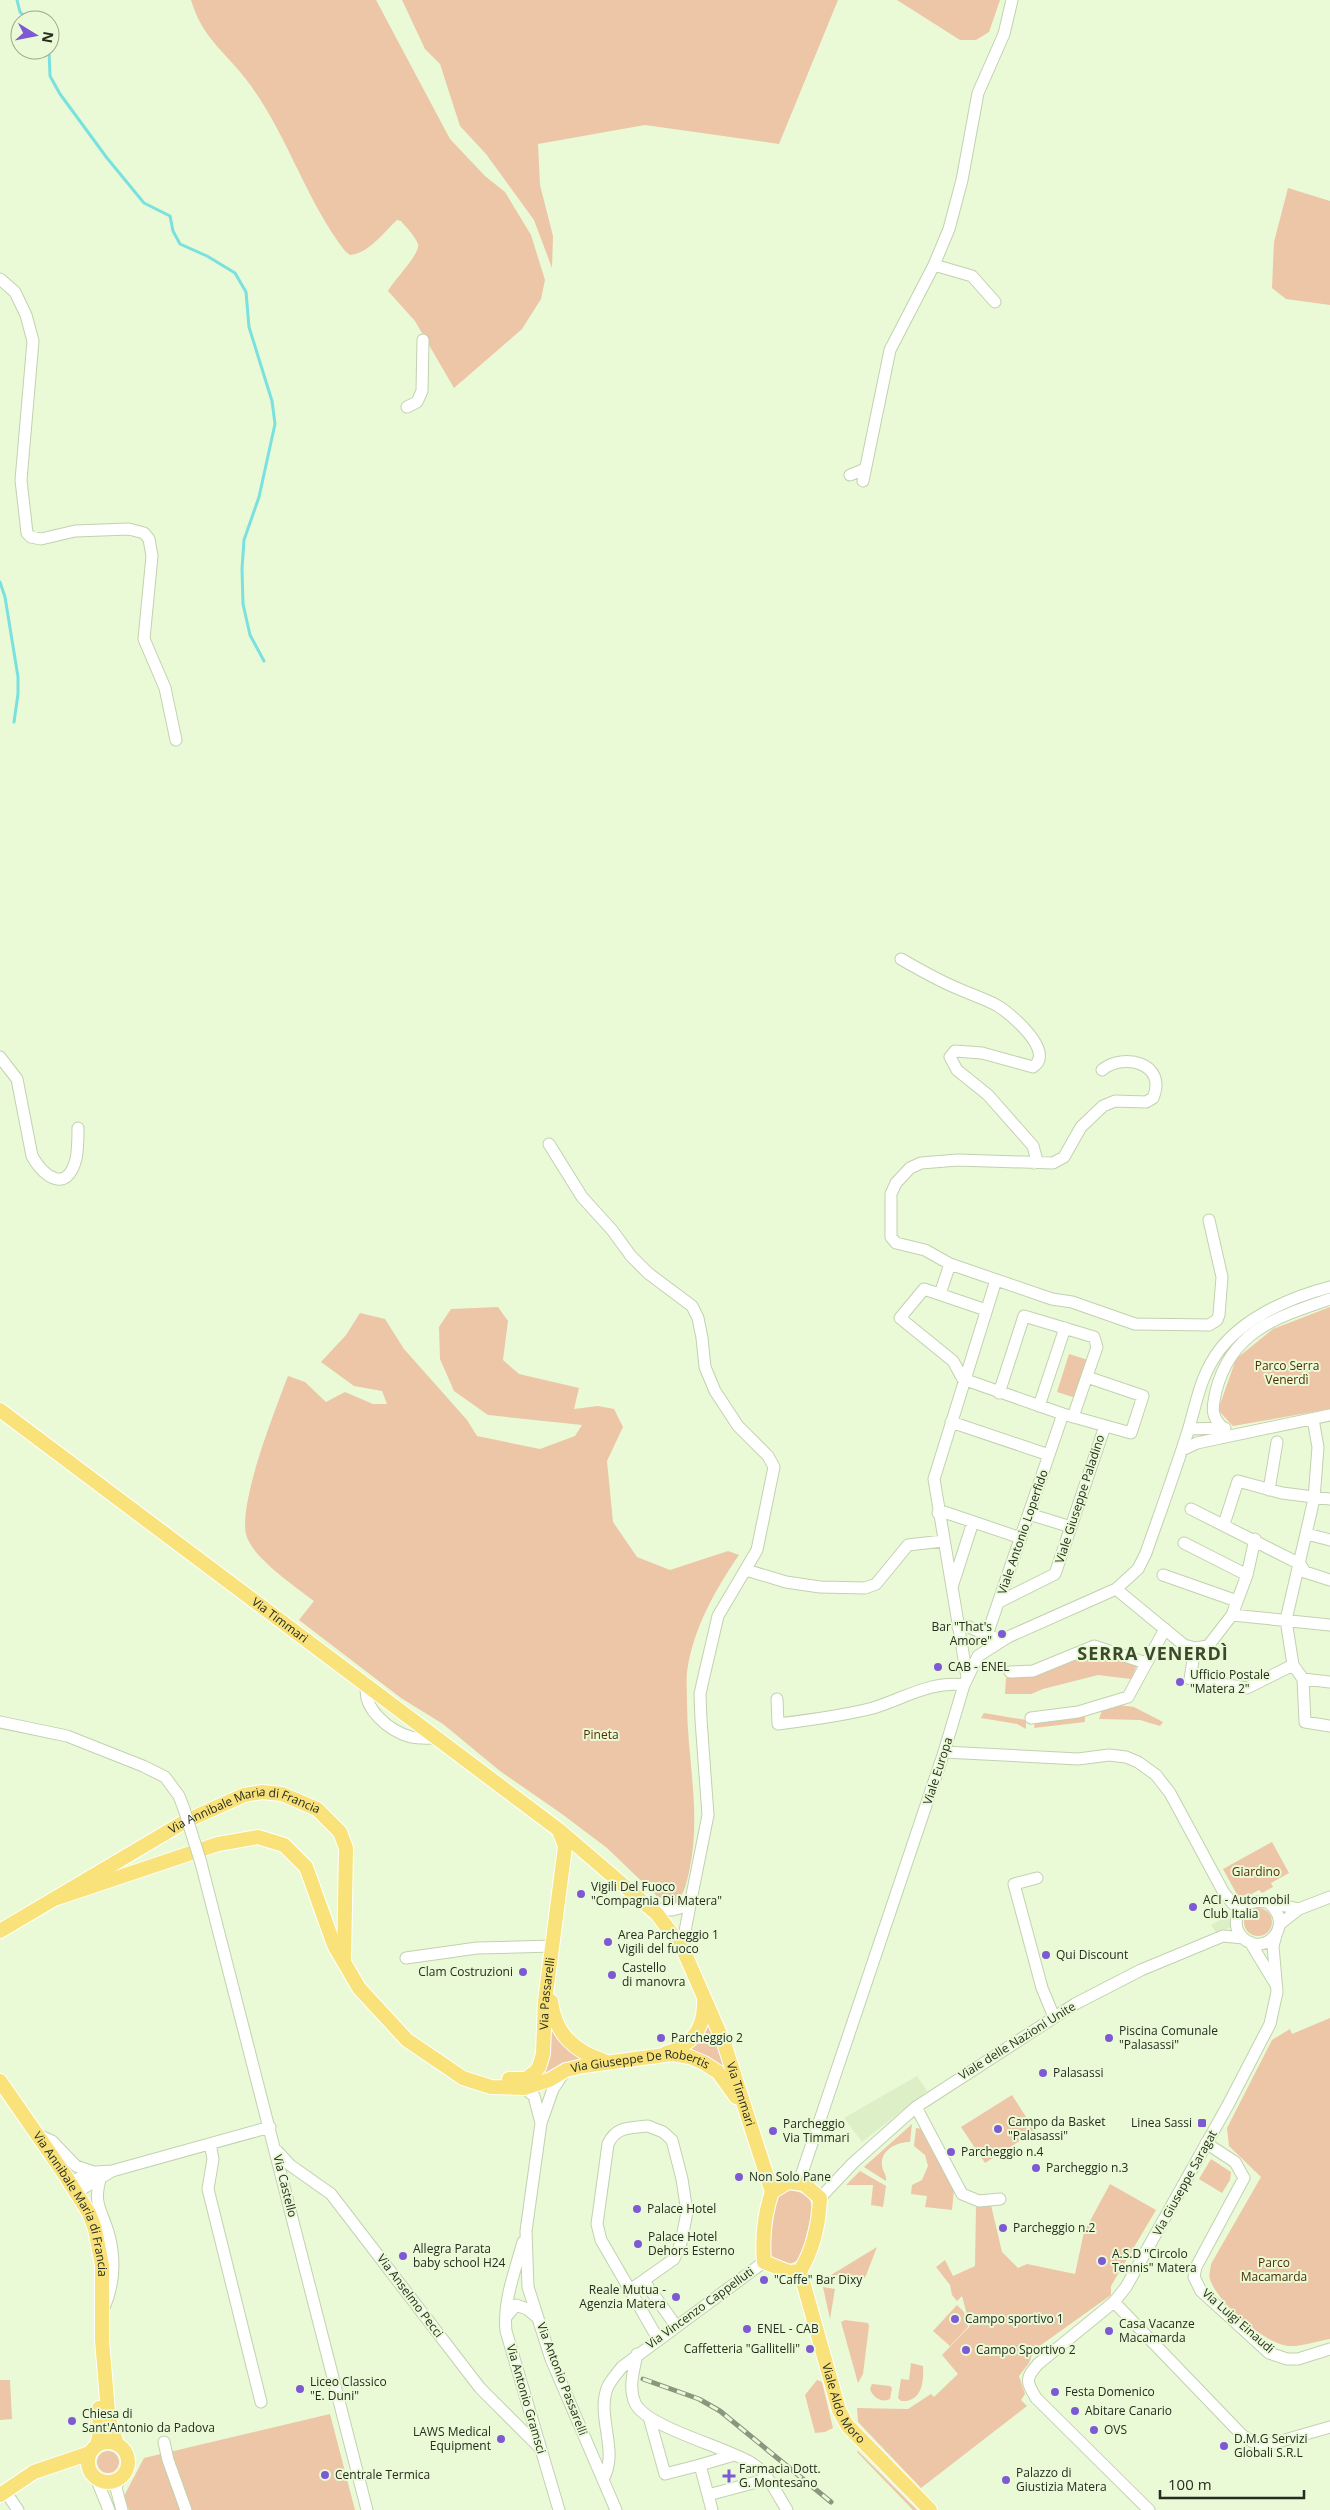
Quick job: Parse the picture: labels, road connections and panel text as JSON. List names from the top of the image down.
{
  "streets": {
    "main road": [
      "Via Timmari",
      "Via Annibale Maria di Francia",
      "Via Passarelli",
      "Via Giuseppe De Robertis",
      "Viale Aldo Moro"
    ],
    "street": [
      "Viale Giuseppe Paladino",
      "Viale Antonio Loperfido",
      "Viale Europa",
      "Viale delle Nazioni Unite",
      "Via Giuseppe Saragat",
      "Via Castello",
      "Via Anselmo Pecci",
      "Via Vincenzo Cappelluti",
      "Via Luigi Einaudi",
      "Via Antonio Passarelli",
      "Via Antonio Gramsci"
    ]
  },
  "crossings": [
    ["Viale Giuseppe Paladino", "Viale Antonio Loperfido"],
    ["Via Timmari", "Via Passarelli"],
    ["Via Timmari", "Via Giuseppe De Robertis"],
    ["Via Annibale Maria di Francia", "Via Passarelli"],
    ["Via Annibale Maria di Francia", "Via Giuseppe De Robertis"],
    ["Viale delle Nazioni Unite", "Via Giuseppe Saragat"],
    ["Via Giuseppe De Robertis", "Via Antonio Passarelli"],
    ["Via Giuseppe Saragat", "Via Luigi Einaudi"],
    ["Via Castello", "Via Anselmo Pecci"],
    ["Via Anselmo Pecci", "Via Antonio Gramsci"],
    ["Via Vincenzo Cappelluti", "Via Antonio Passarelli"],
    ["Via Antonio Passarelli", "Via Antonio Gramsci"]
  ],
  "districts": ["SERRA VENERDÌ"],
  "parks": [
    "Parco Serra Venerdì",
    "Pineta",
    "Giardino",
    "Parco Macamarda"
  ],
  "places": {
    "other": [
      "Bar \"That's Amore\"",
      "CAB - ENEL",
      "Ufficio Postale \"Matera 2\"",
      "Vigili Del Fuoco \"Compagnia Di Matera\"",
      "ACI - Automobil Club Italia",
      "Area Parcheggio 1 Vigili del fuoco",
      "Qui Discount",
      "Clam Costruzioni",
      "Castello di manovra",
      "Parcheggio 2",
      "Piscina Comunale \"Palasassi\"",
      "Palasassi",
      "Campo da Basket \"Palasassi\"",
      "Parcheggio Via Timmari",
      "Parcheggio n.4",
      "Parcheggio n.3",
      "Non Solo Pane",
      "Palace Hotel",
      "Parcheggio n.2",
      "Palace Hotel Dehors Esterno",
      "Allegra Parata baby school H24",
      "A.S.D \"Circolo Tennis\" Matera",
      "\"Caffe\" Bar Dixy",
      "Reale Mutua - Agenzia Matera",
      "Campo sportivo 1",
      "ENEL - CAB",
      "Casa Vacanze Macamarda",
      "Caffetteria \"Gallitelli\"",
      "Campo Sportivo 2",
      "Liceo Classico \"E. Duni\"",
      "Festa Domenico",
      "Abitare Canario",
      "Chiesa di Sant'Antonio da Padova",
      "OVS",
      "LAWS Medical Equipment",
      "D.M.G Servizi Globali S.R.L",
      "Centrale Termica",
      "Palazzo di Giustizia Matera"
    ],
    "transit": ["Linea Sassi"],
    "health": ["Farmacia Dott. G. Montesano"]
  },
  "scale_bar": "100 m",
  "north": "right"
}
